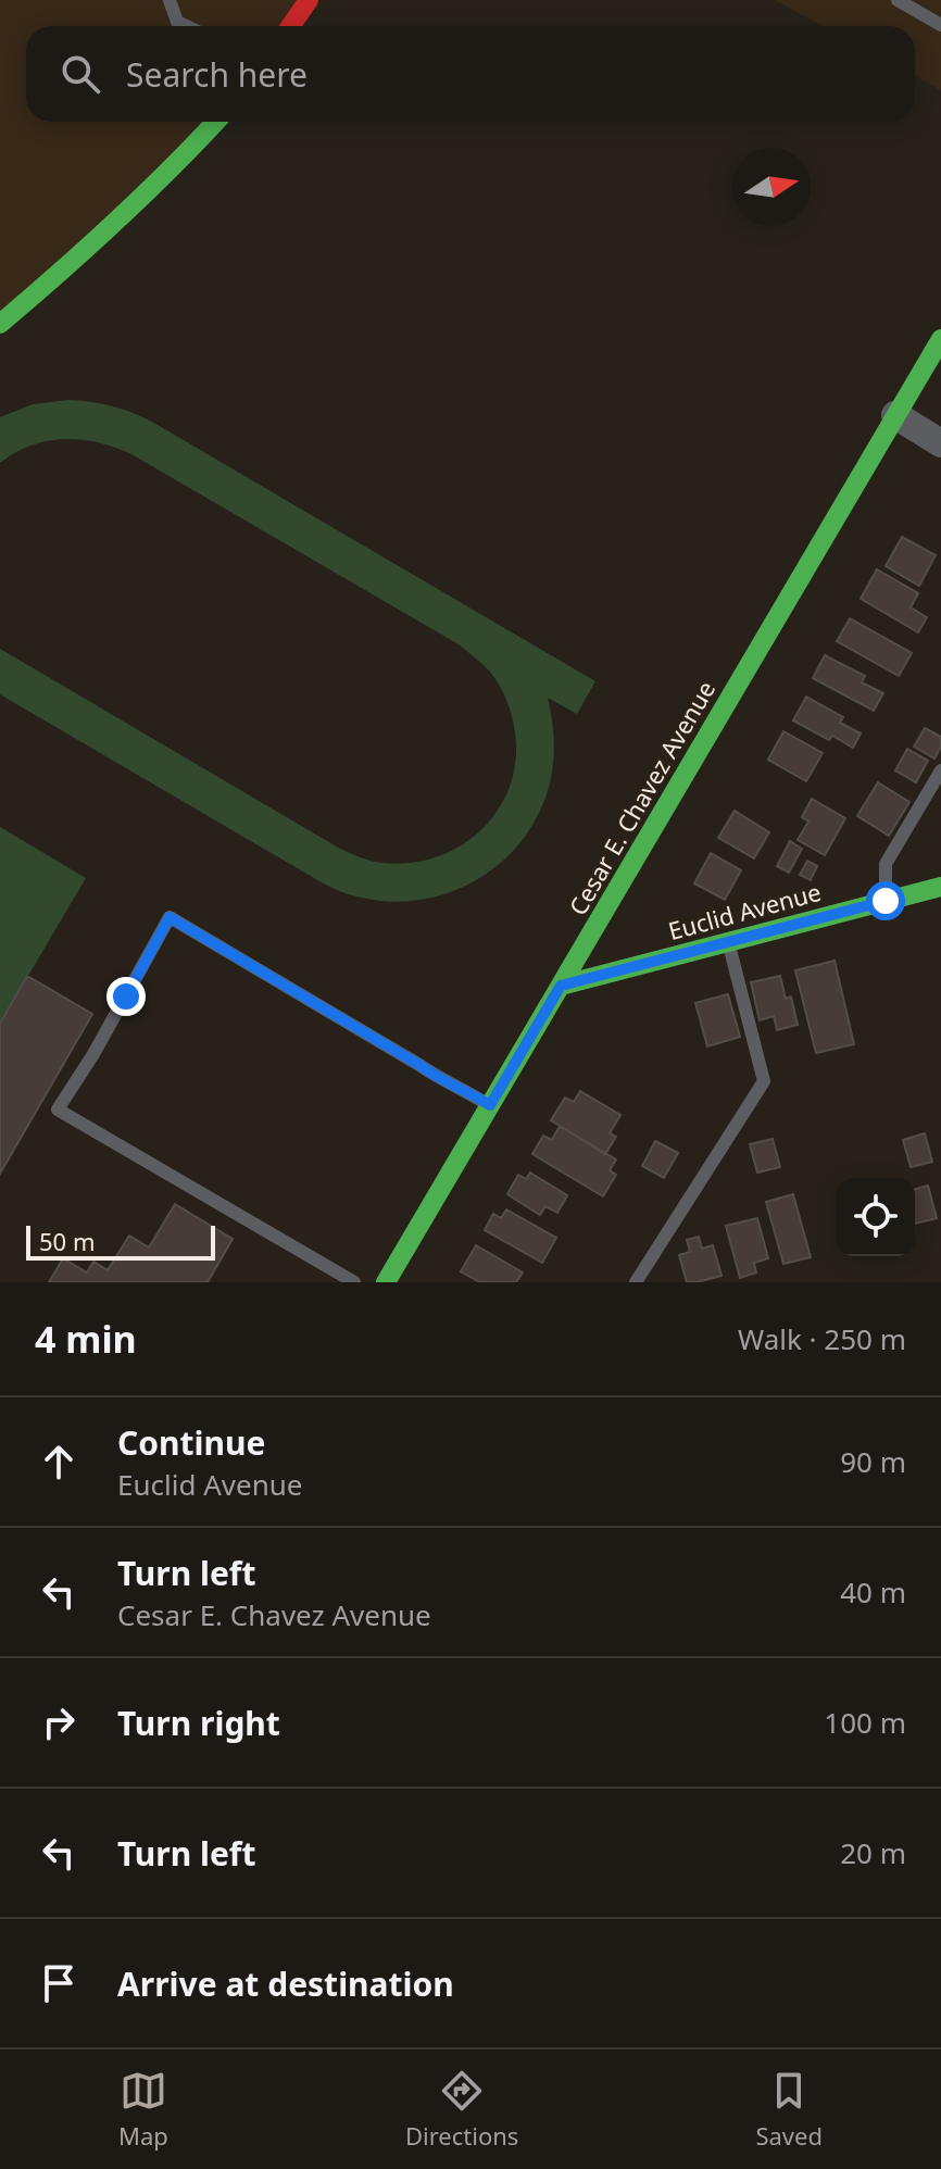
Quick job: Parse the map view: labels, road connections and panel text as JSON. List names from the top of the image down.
{
  "streets": {
    "main road": ["Cesar E. Chavez Avenue", "Euclid Avenue"]
  },
  "crossings": [
    ["Cesar E. Chavez Avenue", "Euclid Avenue"]
  ],
  "scale_bar": "50 m",
  "north": "right",
  "page": {
    "search": "Search here",
    "scale": "50 m",
    "heading": ["4 min", "Walk · 250 m"],
    "list": [
      ["Continue", "Euclid Avenue", "90 m"],
      ["Turn left", "Cesar E. Chavez Avenue", "40 m"],
      ["Turn right", "100 m"],
      ["Turn left", "20 m"],
      "Arrive at destination"
    ],
    "nav": ["Map", "Directions", "Saved"]
  }
}
